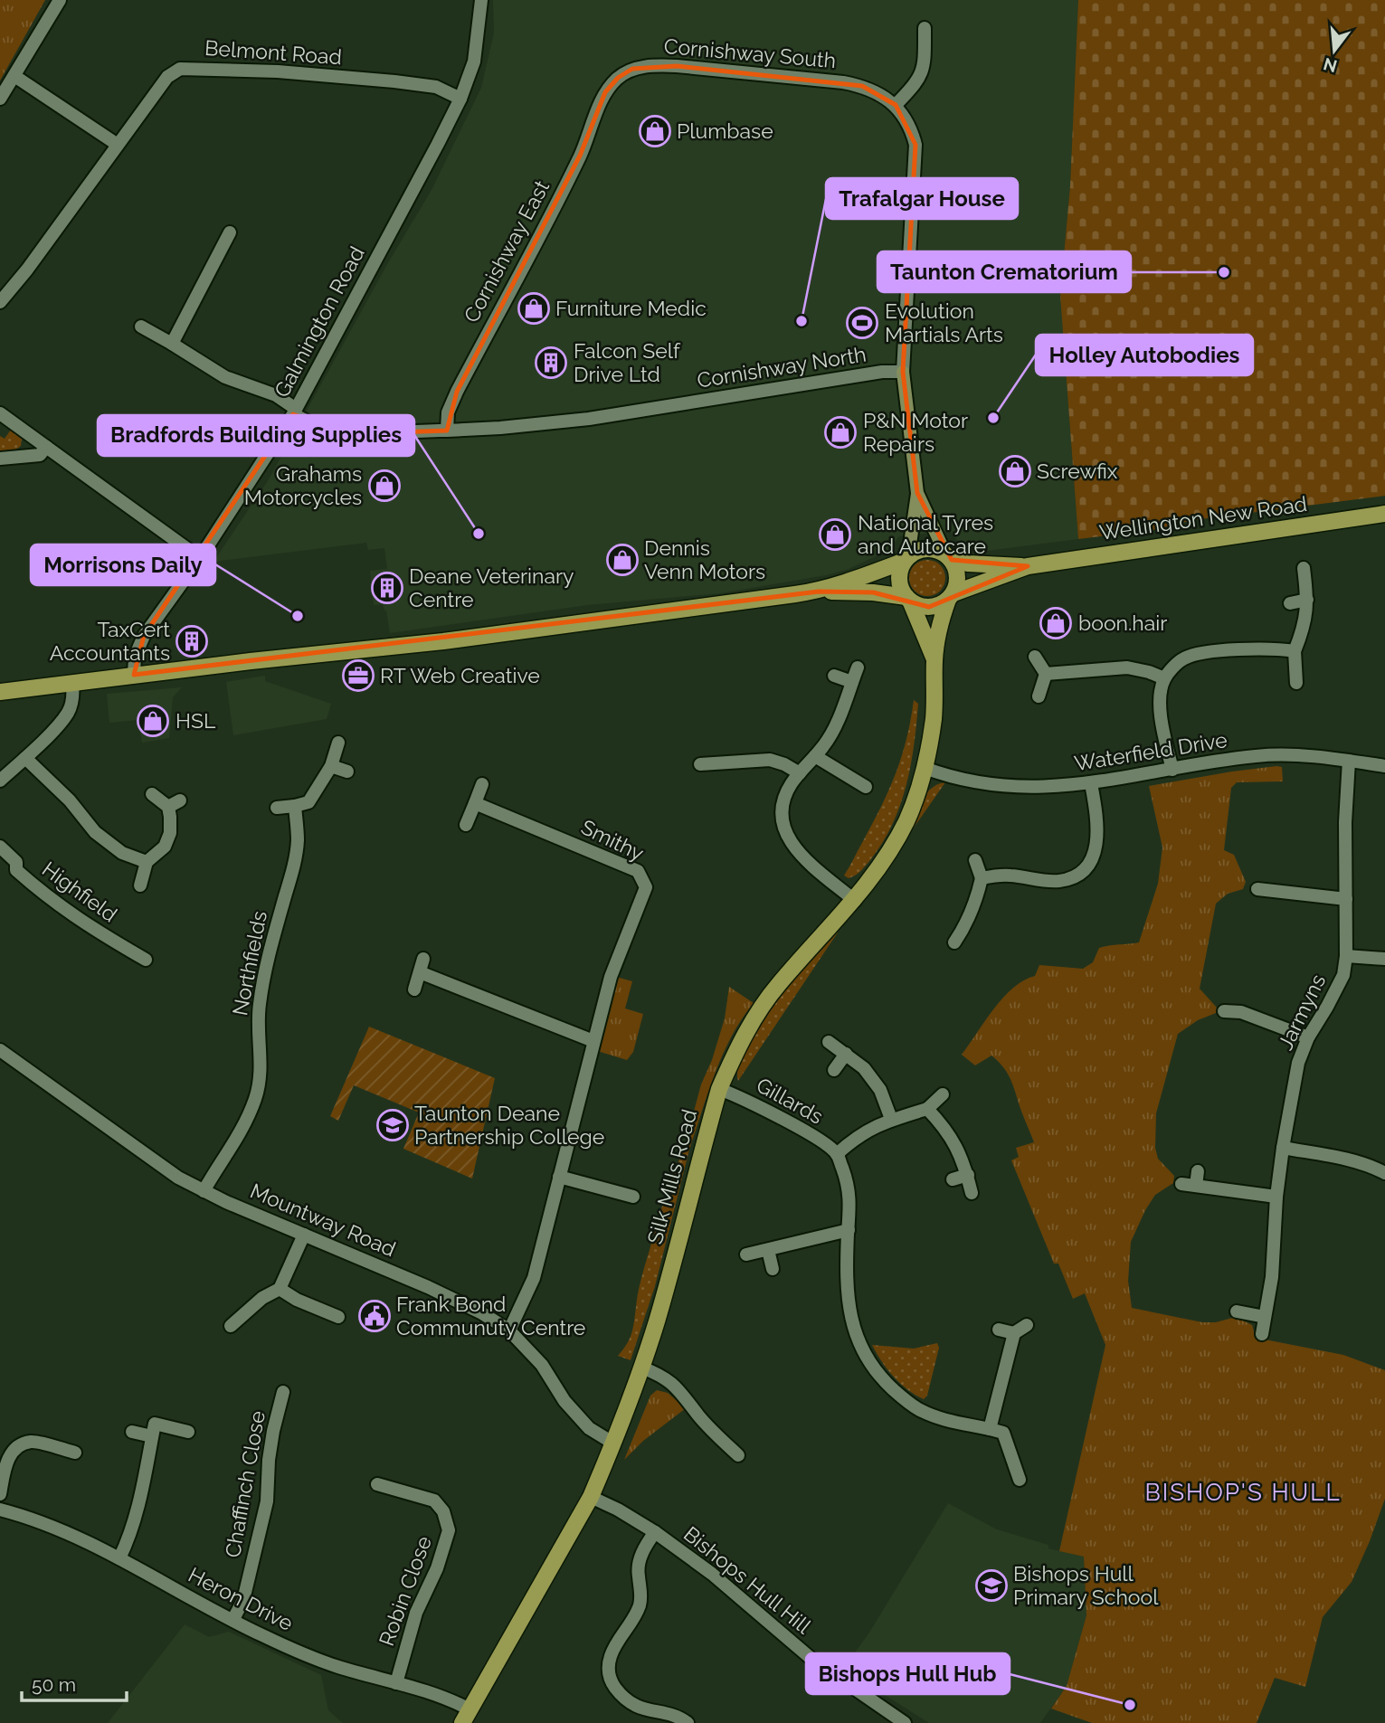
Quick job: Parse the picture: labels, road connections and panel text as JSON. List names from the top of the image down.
{
  "streets": {
    "main road": ["Wellington New Road", "Silk Mills Road"],
    "street": [
      "Belmont Road",
      "Cornishway South",
      "Cornishway East",
      "Galmington Road",
      "Cornishway North",
      "Waterfield Drive",
      "Smithy",
      "Highfield",
      "Northfields",
      "Jarmyns",
      "Gillards",
      "Mountway Road",
      "Chaffinch Close",
      "Bishops Hull Hill",
      "Robin Close",
      "Heron Drive"
    ]
  },
  "crossings": [
    ["Belmont Road", "Galmington Road"],
    ["Cornishway South", "Cornishway East"],
    ["Cornishway East", "Cornishway North"],
    ["Galmington Road", "Cornishway North"],
    ["Wellington New Road", "Silk Mills Road"],
    ["Waterfield Drive", "Jarmyns"],
    ["Waterfield Drive", "Silk Mills Road"],
    ["Smithy", "Mountway Road"],
    ["Northfields", "Mountway Road"],
    ["Gillards", "Silk Mills Road"],
    ["Silk Mills Road", "Mountway Road"],
    ["Silk Mills Road", "Bishops Hull Hill"],
    ["Silk Mills Road", "Heron Drive"],
    ["Chaffinch Close", "Heron Drive"],
    ["Robin Close", "Heron Drive"]
  ],
  "districts": ["BISHOP'S HULL"],
  "places": {
    "shop": [
      "Plumbase",
      "Furniture Medic",
      "P&N Motor Repairs",
      "Screwfix",
      "Grahams Motorcycles",
      "National Tyres and Autocare",
      "Dennis Venn Motors",
      "boon.hair",
      "HSL"
    ],
    "other": [
      "Taunton Crematorium",
      "Trafalgar House",
      "Holley Autobodies",
      "Bradfords Building Supplies",
      "Morrisons Daily",
      "Bishops Hull Hub"
    ],
    "sports": ["Evolution Martials Arts"],
    "building": ["Falcon Self Drive Ltd", "Deane Veterinary Centre", "TaxCert Accountants"],
    "office": ["RT Web Creative"],
    "school or university": ["Taunton Deane Partnership College", "Bishops Hull Primary School"],
    "public building": ["Frank Bond Communuty Centre"]
  },
  "scale_bar": "50 m",
  "north": "bottom"
}
